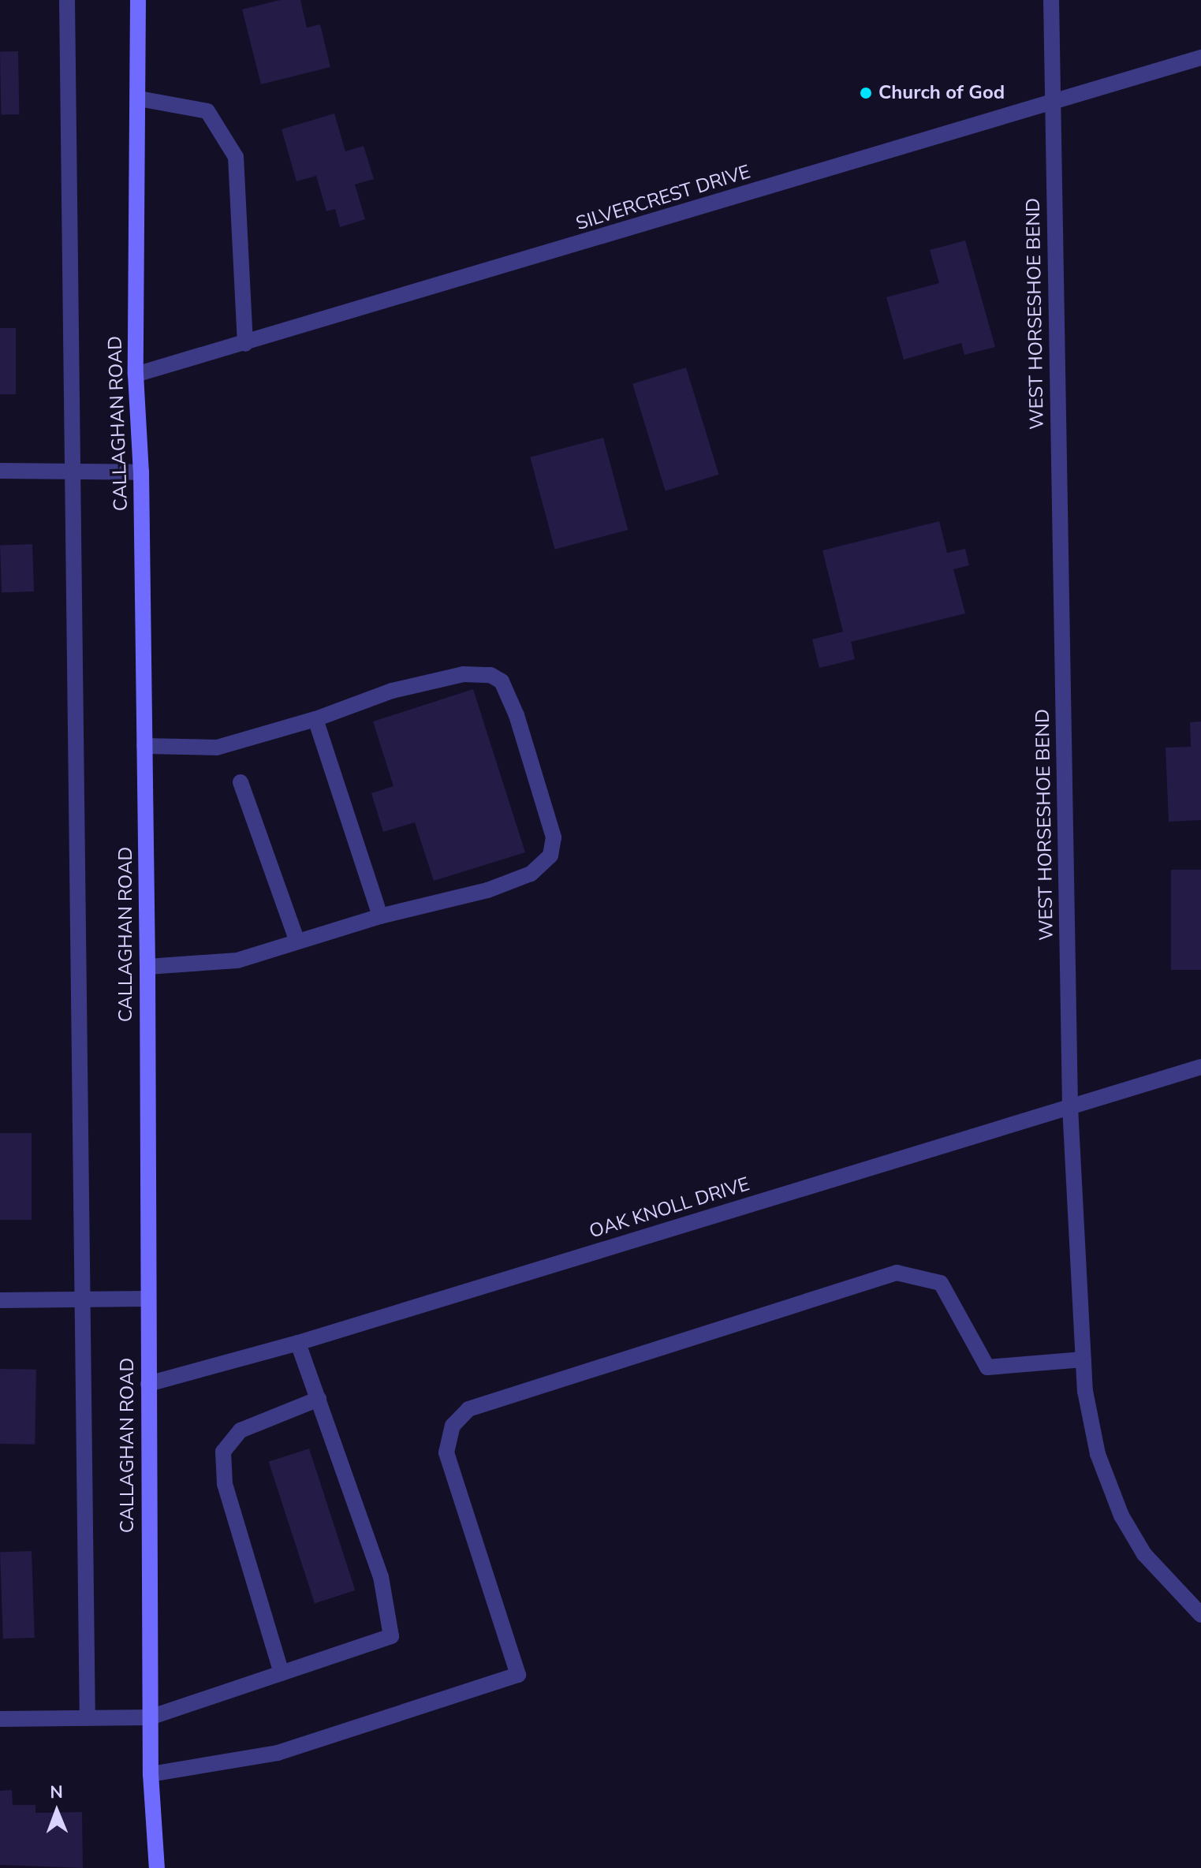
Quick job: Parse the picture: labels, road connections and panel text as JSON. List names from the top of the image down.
{
  "streets": {
    "main road": ["CALLAGHAN ROAD"],
    "street": ["SILVERCREST DRIVE", "WEST HORSESHOE BEND", "OAK KNOLL DRIVE"]
  },
  "crossings": [
    ["SILVERCREST DRIVE", "WEST HORSESHOE BEND"],
    ["SILVERCREST DRIVE", "CALLAGHAN ROAD"],
    ["WEST HORSESHOE BEND", "OAK KNOLL DRIVE"],
    ["CALLAGHAN ROAD", "OAK KNOLL DRIVE"]
  ],
  "places": ["Church of God"],
  "north": "top"
}
